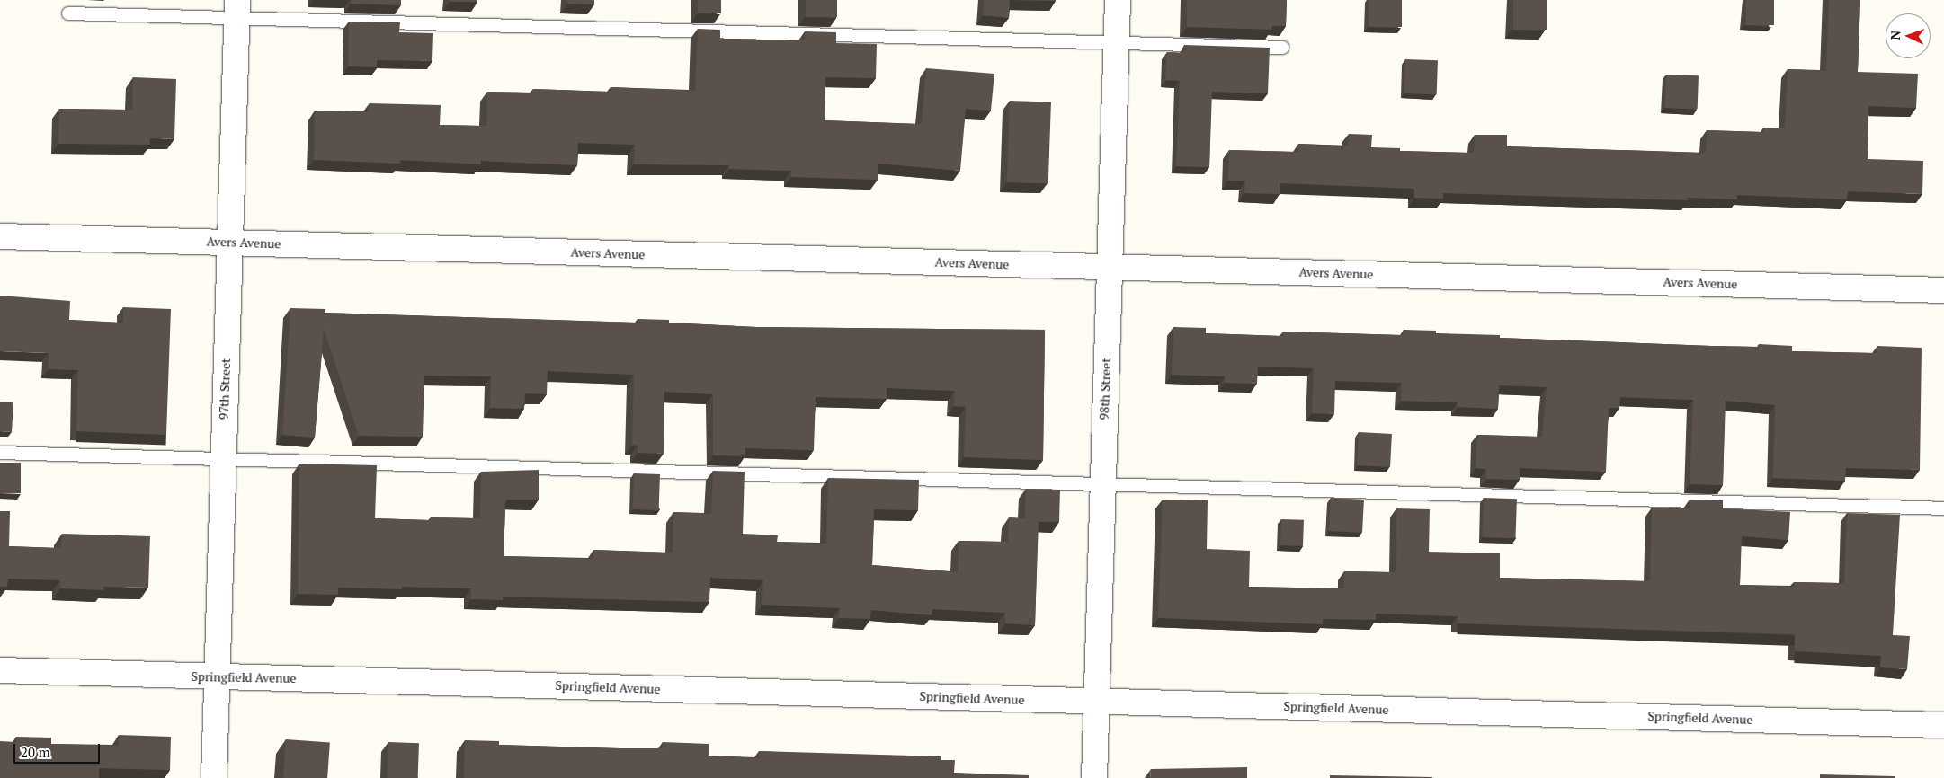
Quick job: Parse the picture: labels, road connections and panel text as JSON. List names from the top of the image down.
{
  "streets": {
    "street": [
      "Avers Avenue",
      "97th Street",
      "98th Street",
      "Springfield Avenue"
    ]
  },
  "crossings": [
    ["Avers Avenue", "97th Street"],
    ["Avers Avenue", "98th Street"],
    ["97th Street", "Springfield Avenue"],
    ["98th Street", "Springfield Avenue"]
  ],
  "scale_bar": "20 m",
  "north": "left"
}
